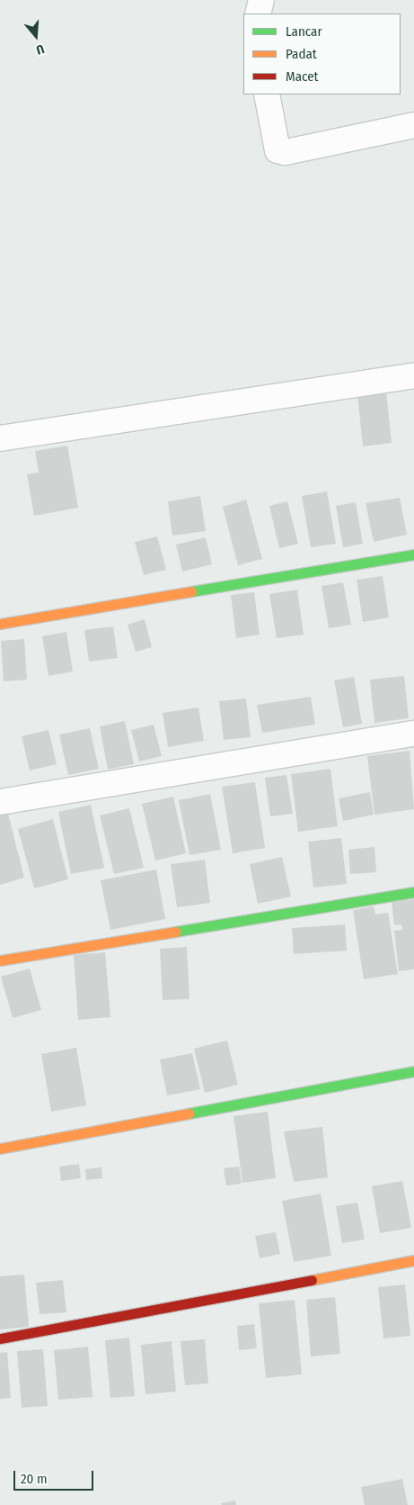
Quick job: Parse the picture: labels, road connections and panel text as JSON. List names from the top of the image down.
{
  "legend": ["Lancar", "Padat", "Macet"],
  "scale_bar": "20 m",
  "north": "bottom"
}
